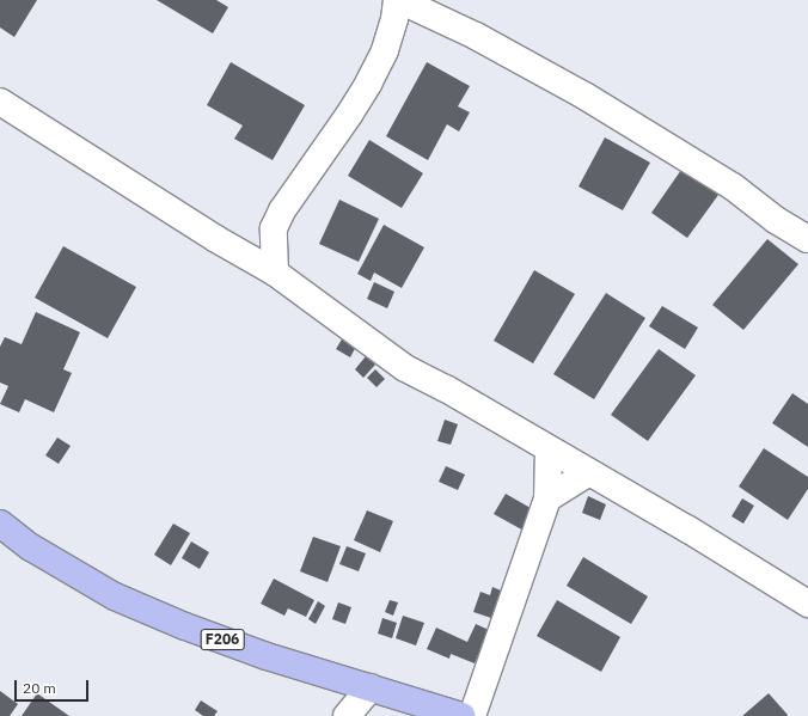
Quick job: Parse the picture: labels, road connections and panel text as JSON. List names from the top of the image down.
{
  "streets": {
    "main road": ["F206"]
  },
  "scale_bar": "20 m"
}
